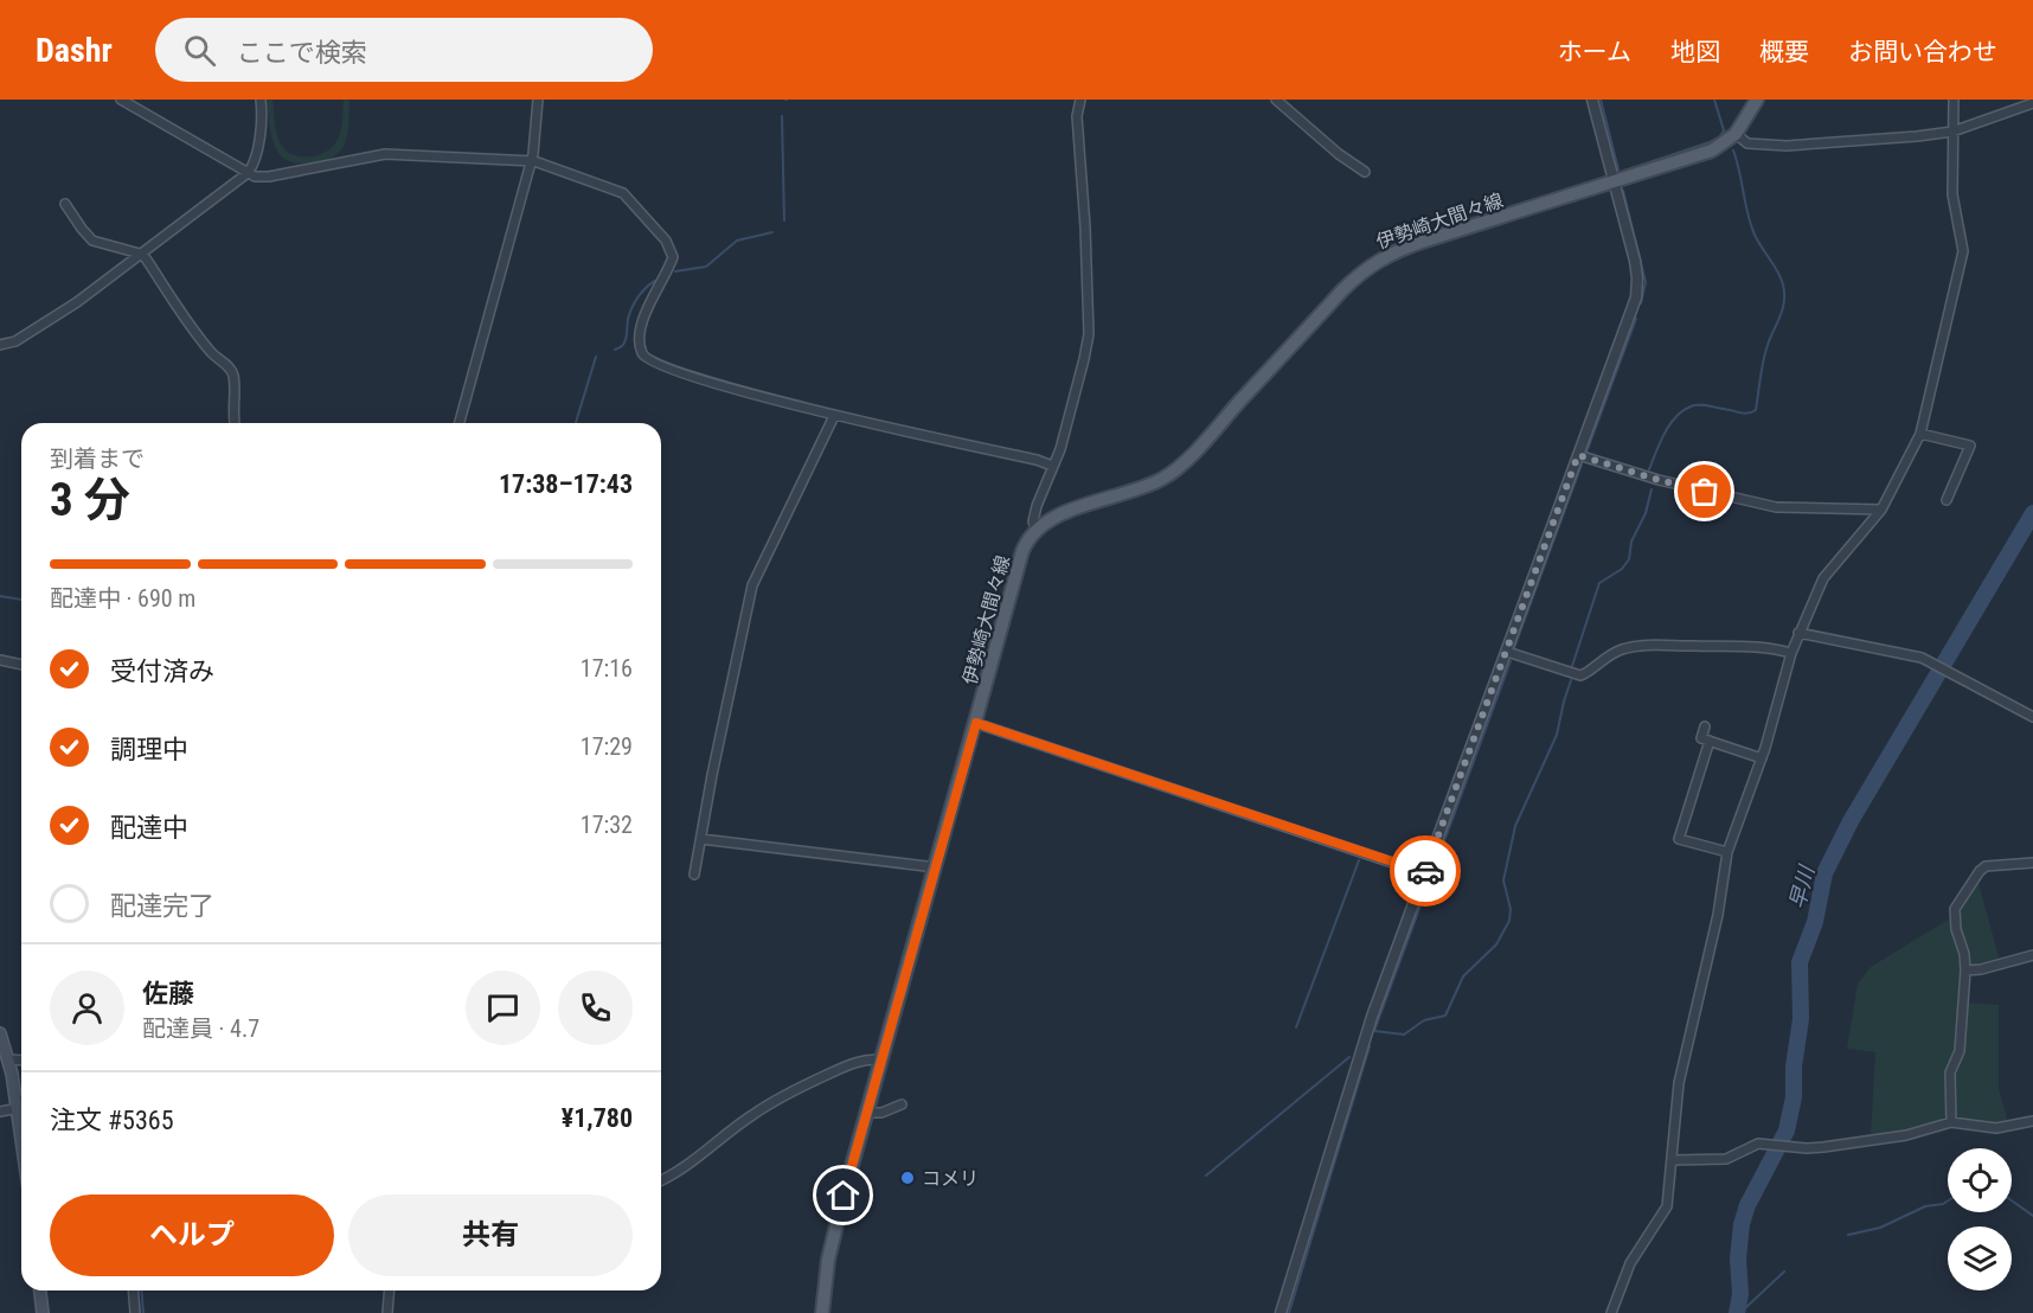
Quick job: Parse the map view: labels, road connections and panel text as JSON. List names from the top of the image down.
{
  "streets": {
    "main road": ["伊勢崎大間々線"]
  },
  "water": ["早川"],
  "places": ["コメリ"],
  "page": {
    "header": "Dashr",
    "search": "ここで検索",
    "nav": [
      "ホーム",
      "地図",
      "概要",
      "お問い合わせ"
    ],
    "heading": ["3 分", "到着まで", "17:38–17:43"],
    "panel": [
      "佐藤",
      "配達員 · 4.7",
      "注文 #5365",
      "¥1,780"
    ],
    "bar": "配達中 · 690 m",
    "list": [
      ["受付済み", "17:16"],
      ["調理中", "17:29"],
      ["配達中", "17:32"],
      "配達完了"
    ],
    "buttons": ["ヘルプ", "共有"]
  }
}
